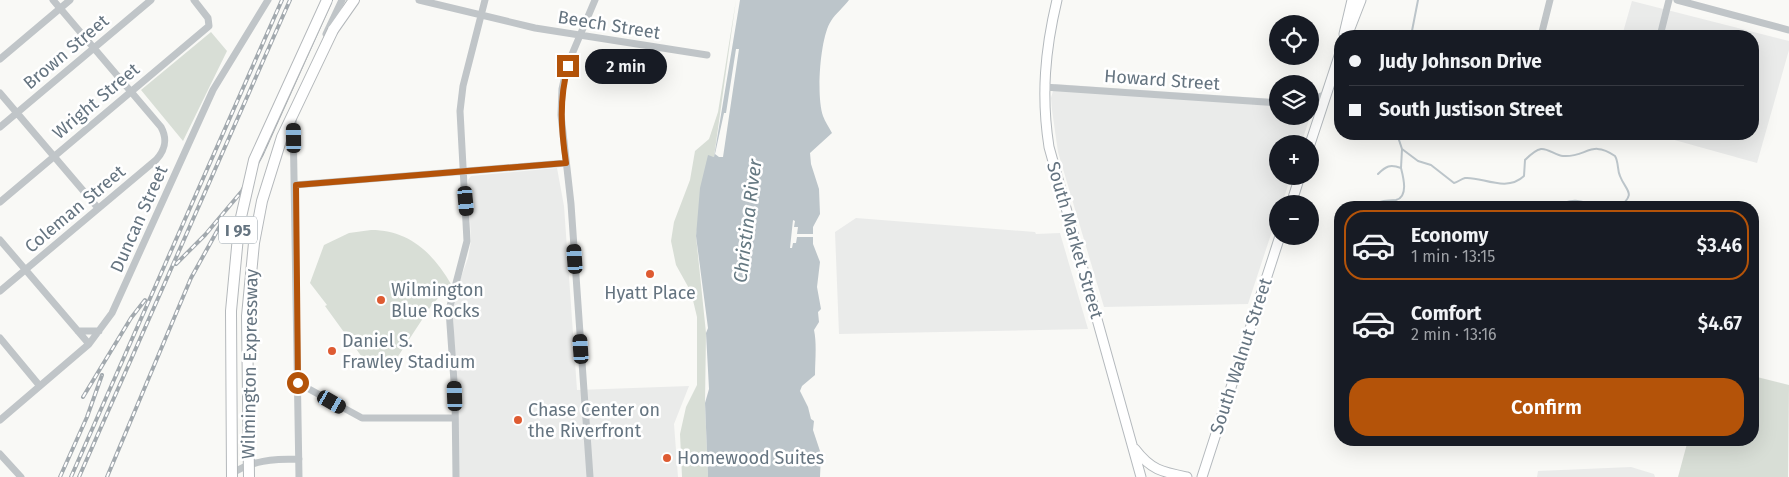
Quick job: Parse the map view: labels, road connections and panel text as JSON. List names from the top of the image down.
{
  "streets": {
    "highway": ["I 95", "Wilmington Expressway"],
    "main road": ["South Market Street", "South Walnut Street"],
    "street": [
      "Beech Street",
      "Brown Street",
      "Howard Street",
      "Wright Street",
      "Coleman Street",
      "Duncan Street"
    ]
  },
  "crossings": [
    ["Howard Street", "South Market Street"],
    ["Wright Street", "Coleman Street"]
  ],
  "water": ["Christina River"],
  "places": [
    "Hyatt Place",
    "Wilmington Blue Rocks",
    "Daniel S. Frawley Stadium",
    "Chase Center on the Riverfront",
    "Homewood Suites"
  ],
  "page": {
    "map_buttons": ["+", "−"],
    "banner": ["Judy Johnson Drive", "South Justison Street"],
    "bubble": "2 min",
    "list": [
      {
        "name": "Economy",
        "note": "1 min · 13:15",
        "value": "$3.46"
      },
      {
        "name": "Comfort",
        "note": "2 min · 13:16",
        "value": "$4.67"
      }
    ],
    "buttons": "Confirm"
  }
}
